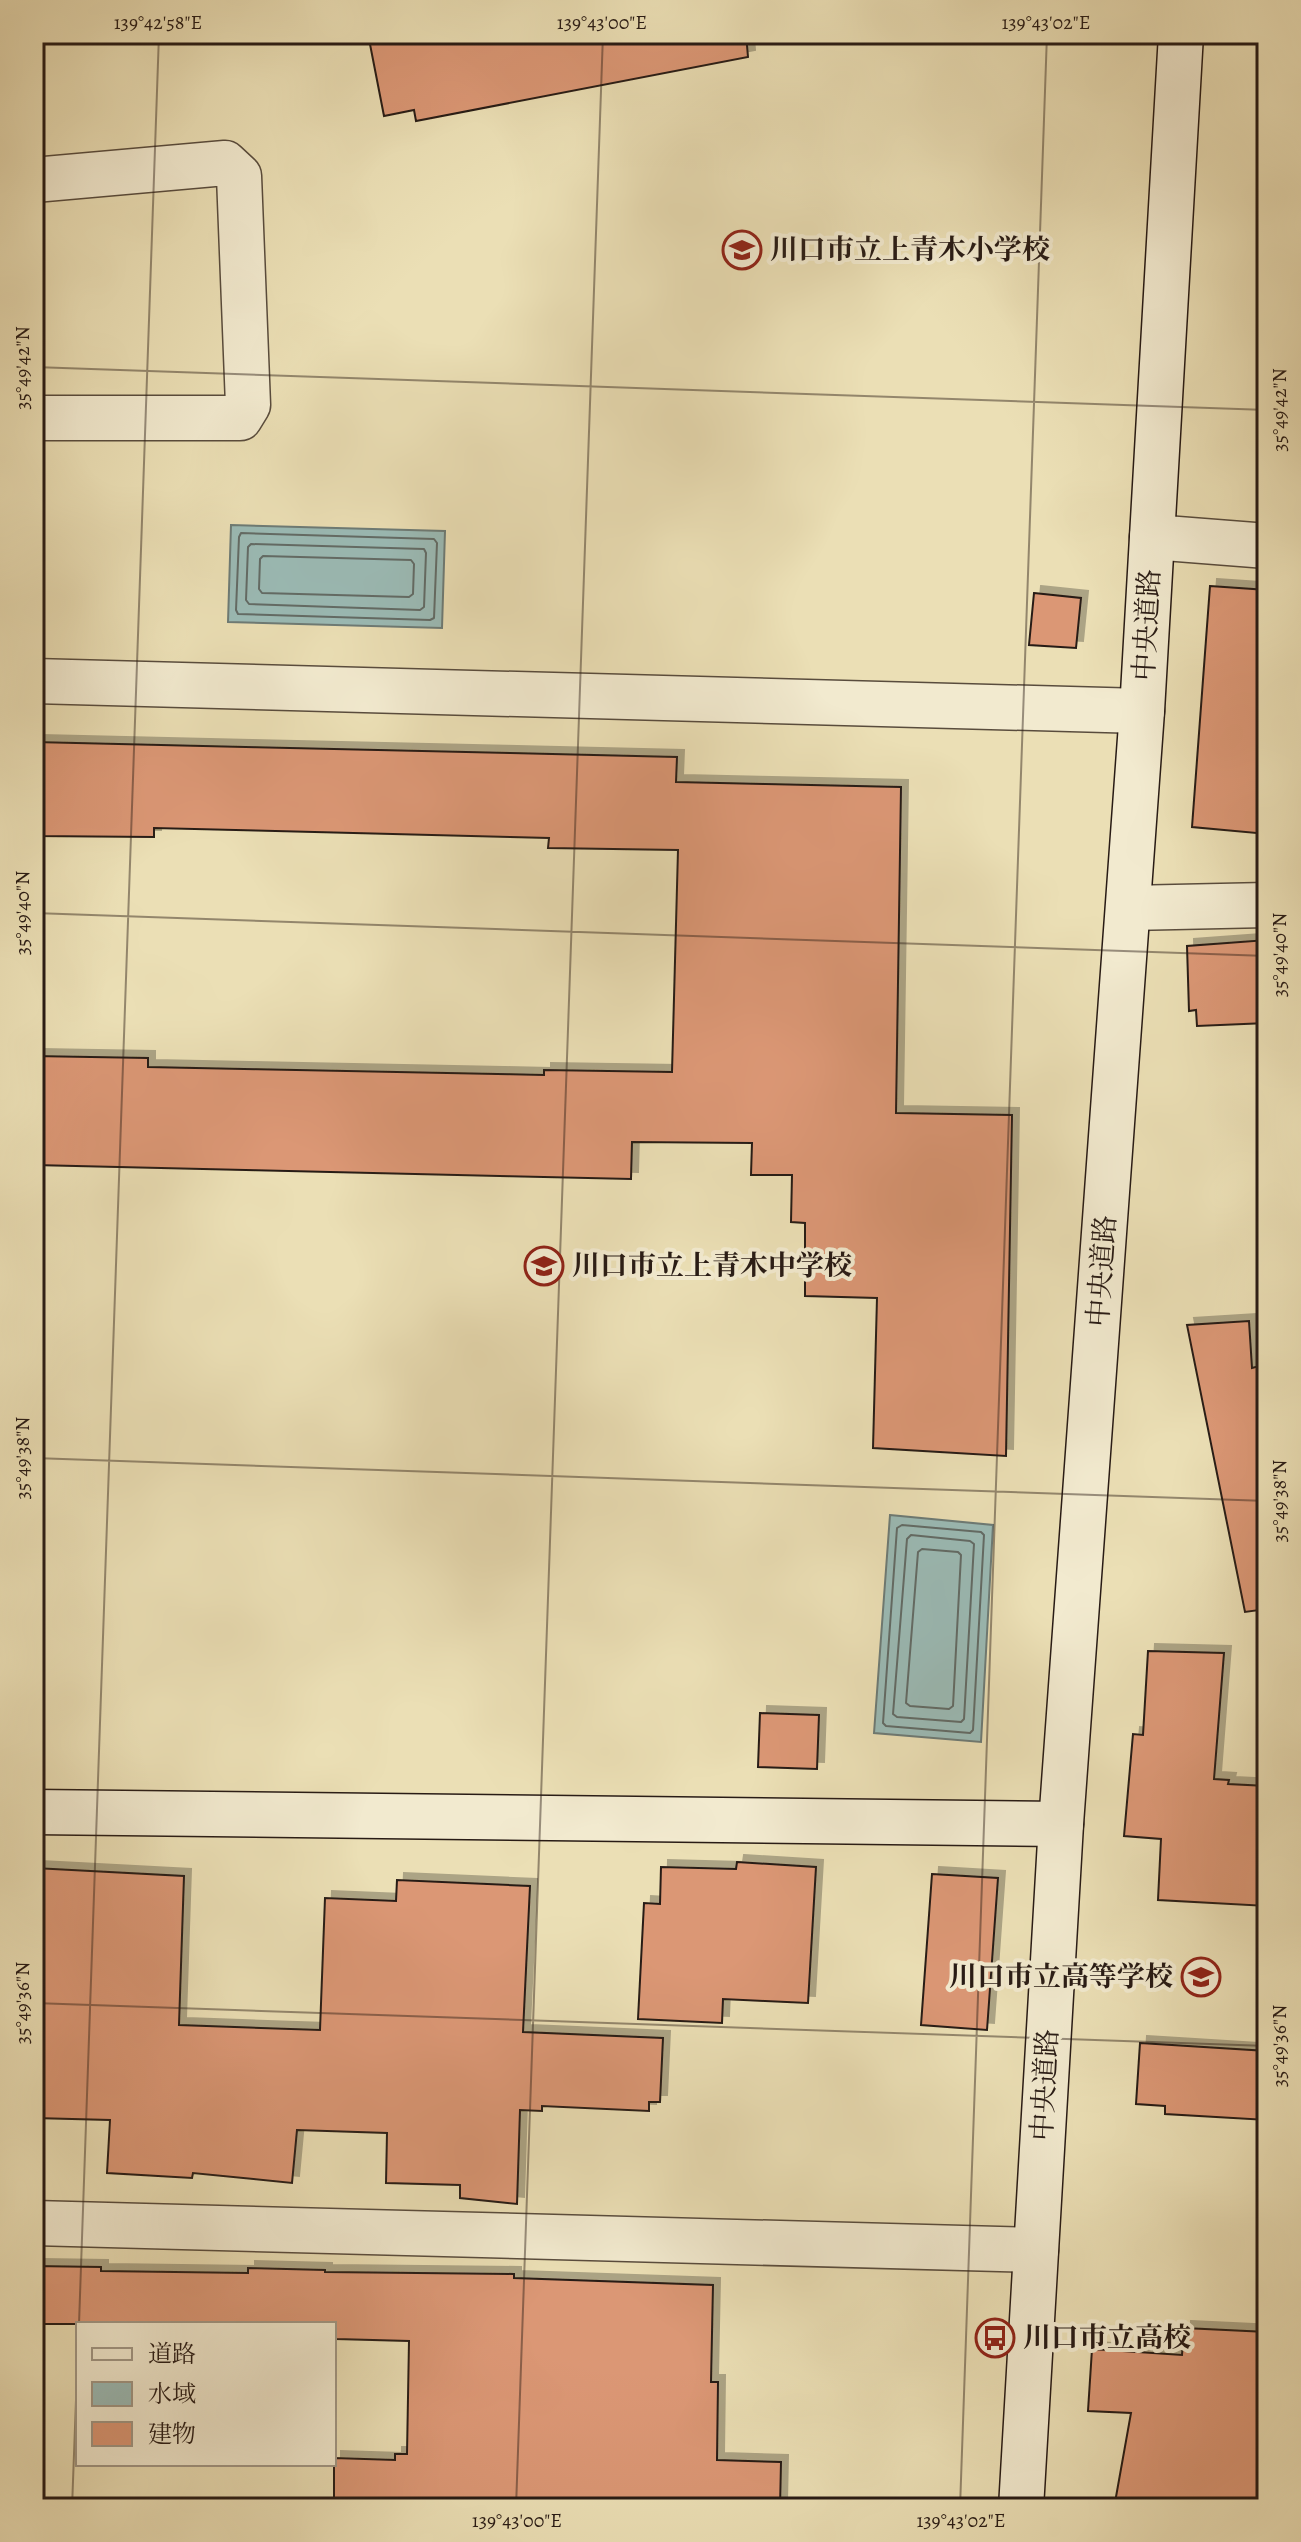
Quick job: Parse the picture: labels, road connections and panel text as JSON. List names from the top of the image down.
{
  "streets": {
    "street": ["中央道路"]
  },
  "places": {
    "school or university": ["川口市立上青木小学校", "川口市立上青木中学校", "川口市立高等学校"],
    "bus stop": ["川口市立高校"]
  },
  "legend": ["道路", "水域", "建物"],
  "coordinates": [
    "139°42'58\"E",
    "139°43'00\"E",
    "139°43'02\"E",
    "35°49'42\"N",
    "35°49'40\"N",
    "35°49'38\"N",
    "35°49'36\"N"
  ]
}
